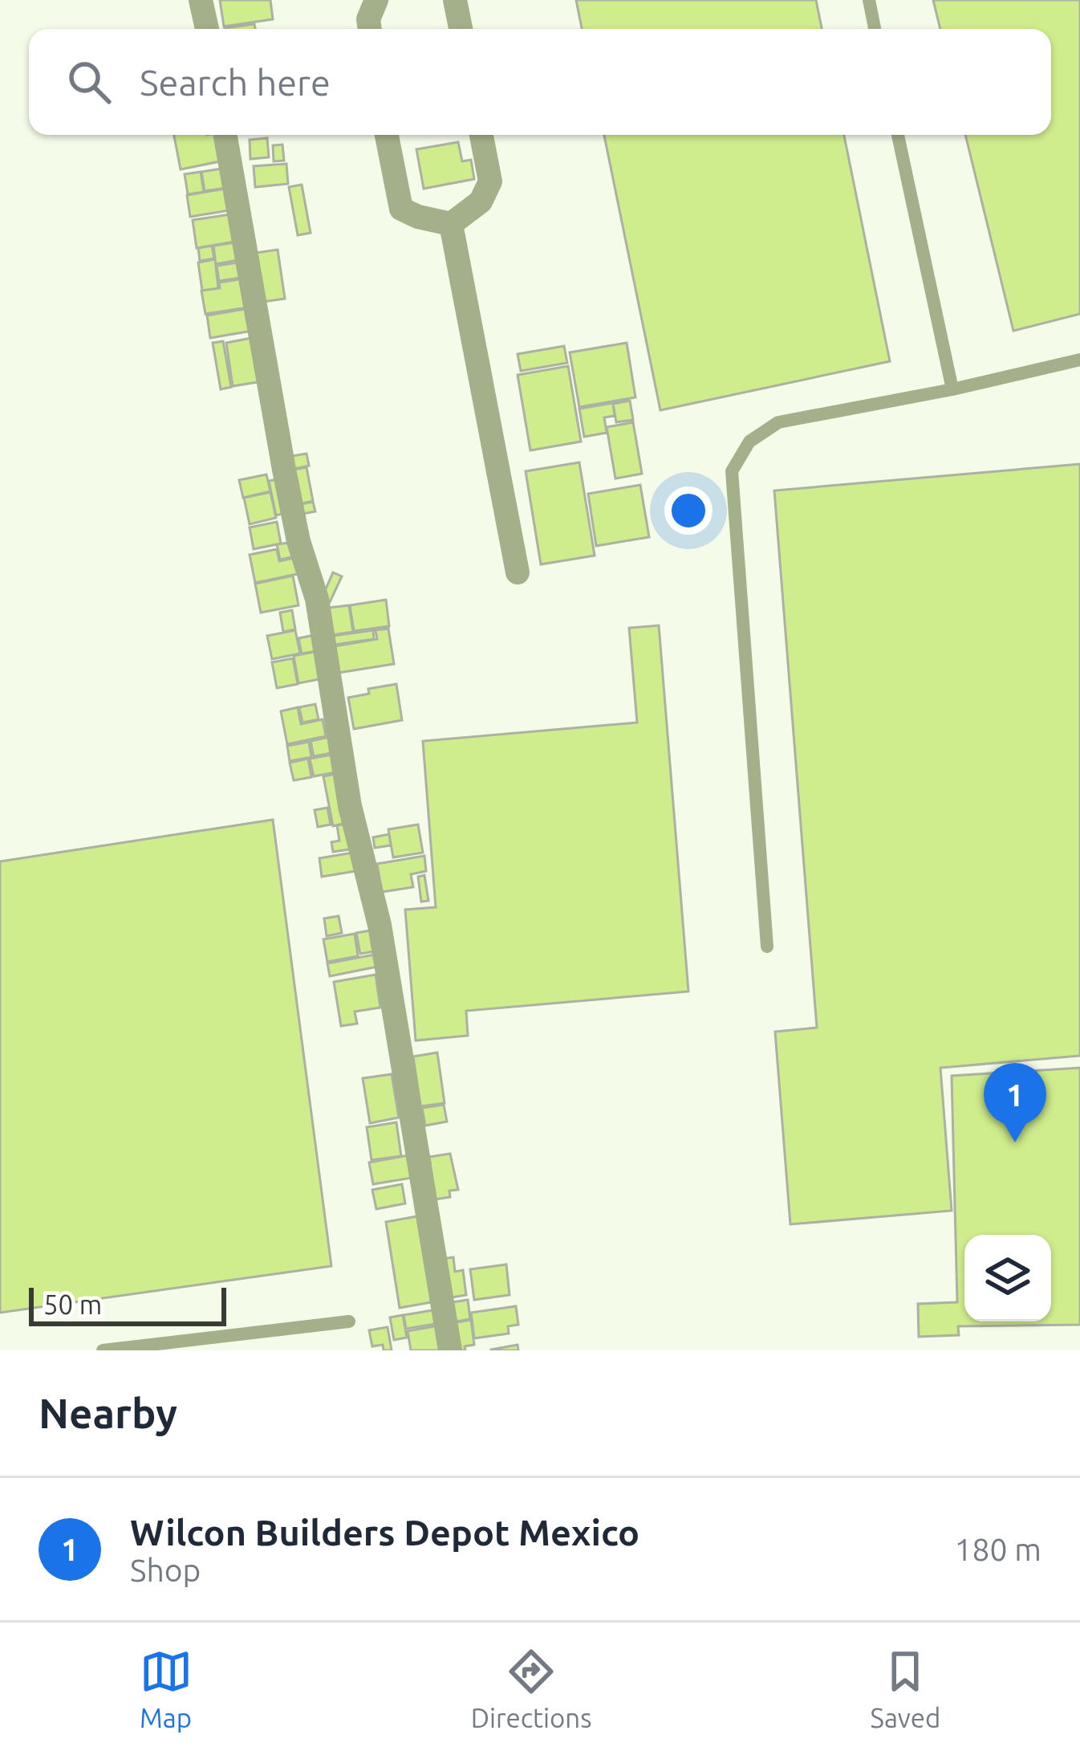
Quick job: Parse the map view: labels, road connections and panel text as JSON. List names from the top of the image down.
{
  "scale_bar": "50 m",
  "page": {
    "search": "Search here",
    "pins": "1",
    "scale": "50 m",
    "heading": "Nearby",
    "list": [
      {
        "mark": "1",
        "name": "Wilcon Builders Depot Mexico",
        "note": "Shop",
        "value": "180 m"
      }
    ],
    "nav": ["Map", "Directions", "Saved"]
  }
}
